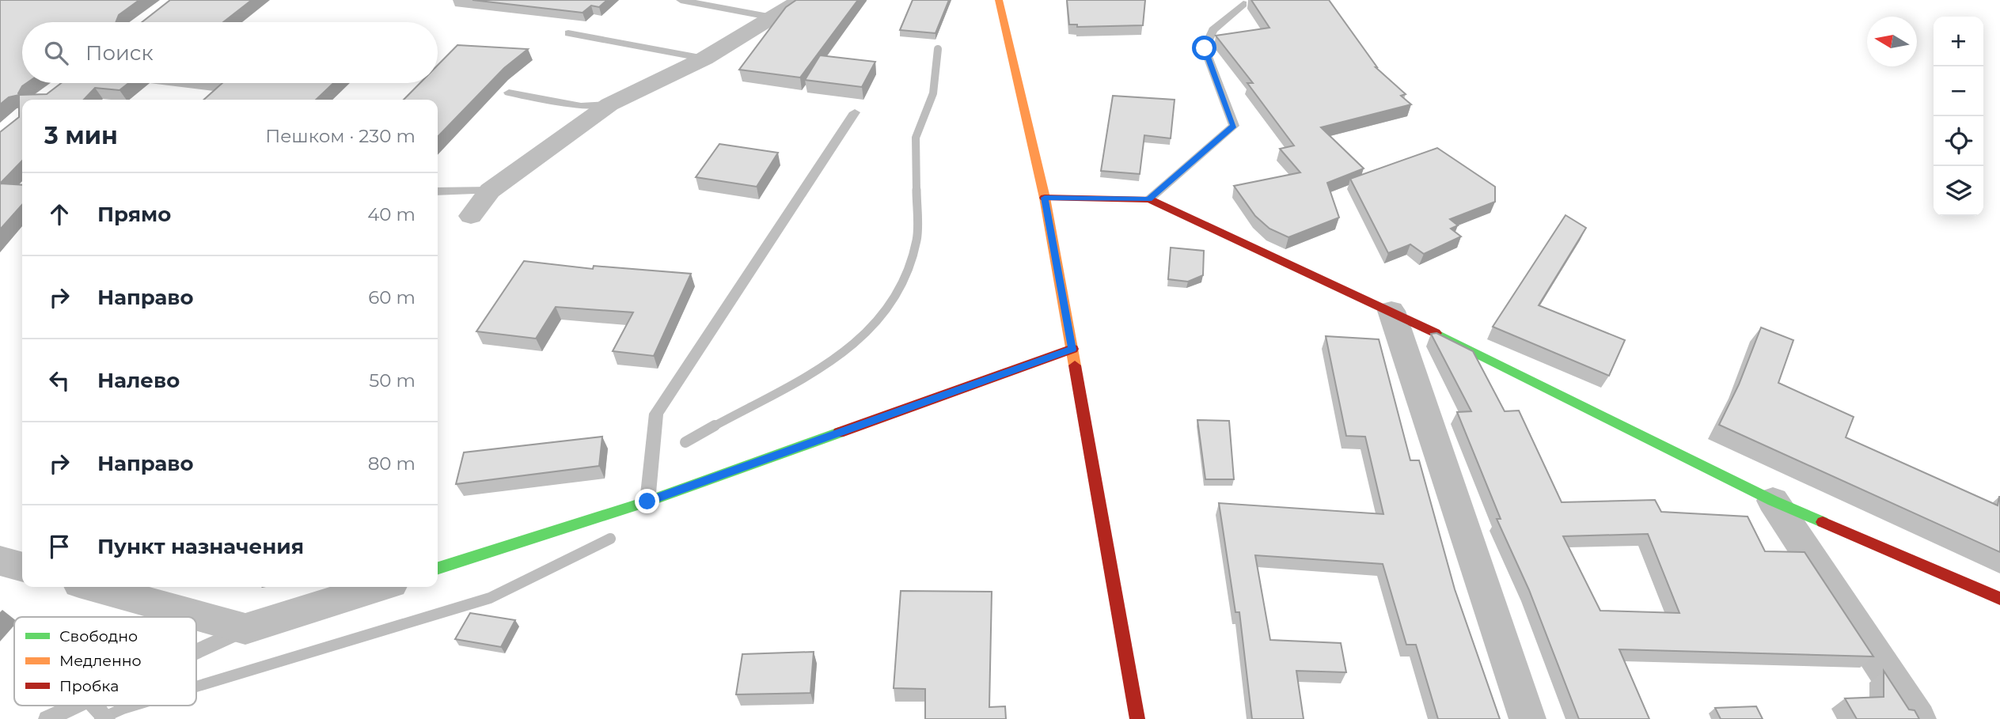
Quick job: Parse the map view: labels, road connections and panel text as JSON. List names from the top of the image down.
{
  "legend": ["Свободно", "Медленно", "Пробка"],
  "north": "left",
  "page": {
    "map_buttons": ["+", "−"],
    "search": "Поиск",
    "heading": ["3 мин", "Пешком · 230 m"],
    "list": [
      ["Прямо", "40 m"],
      ["Направо", "60 m"],
      ["Налево", "50 m"],
      ["Направо", "80 m"],
      "Пункт назначения"
    ]
  }
}
